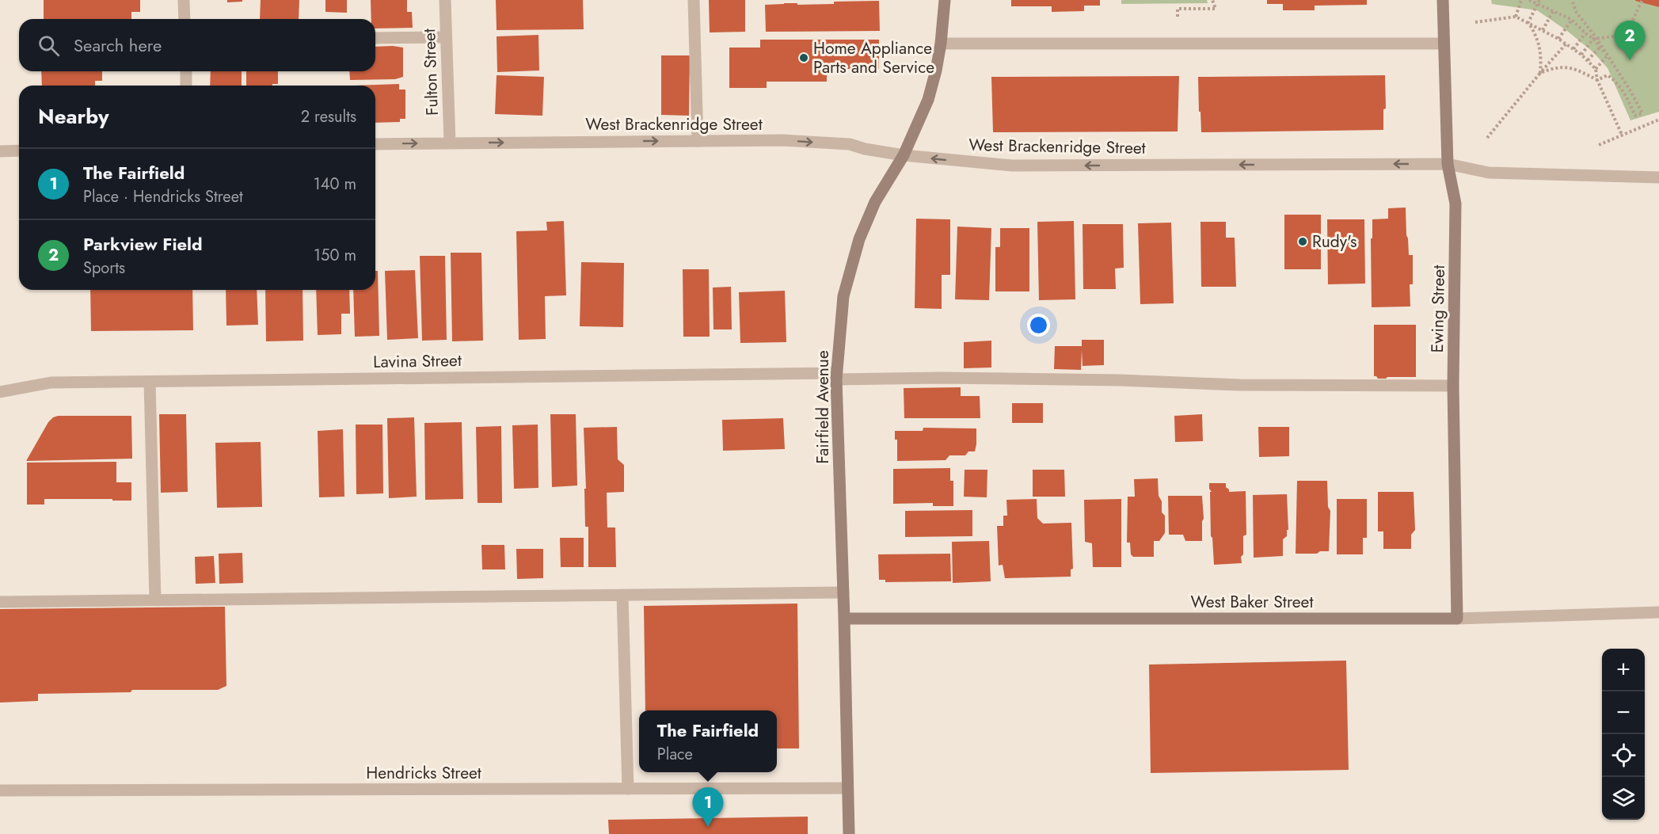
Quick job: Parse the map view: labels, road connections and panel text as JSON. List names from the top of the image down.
{
  "streets": {
    "street": [
      "Fulton Street",
      "West Brackenridge Street",
      "Ewing Street",
      "Lavina Street",
      "Fairfield Avenue",
      "West Baker Street",
      "Hendricks Street"
    ]
  },
  "crossings": [
    ["Fulton Street", "West Brackenridge Street"],
    ["West Brackenridge Street", "Ewing Street"],
    ["West Brackenridge Street", "Fairfield Avenue"],
    ["Ewing Street", "Lavina Street"],
    ["Ewing Street", "West Baker Street"],
    ["Lavina Street", "Fairfield Avenue"],
    ["Fairfield Avenue", "West Baker Street"],
    ["Fairfield Avenue", "Hendricks Street"]
  ],
  "places": ["Home Appliance Parts and Service", "Rudy's"],
  "page": {
    "search": "Search here",
    "pins": ["2", "1"],
    "heading": ["Nearby", "2 results"],
    "list": [
      {
        "mark": "1",
        "name": "The Fairfield",
        "note": "Place · Hendricks Street",
        "value": "140 m"
      },
      {
        "mark": "2",
        "name": "Parkview Field",
        "note": "Sports",
        "value": "150 m"
      }
    ],
    "map_buttons": ["+", "−"],
    "popup": ["The Fairfield", "Place"]
  }
}
